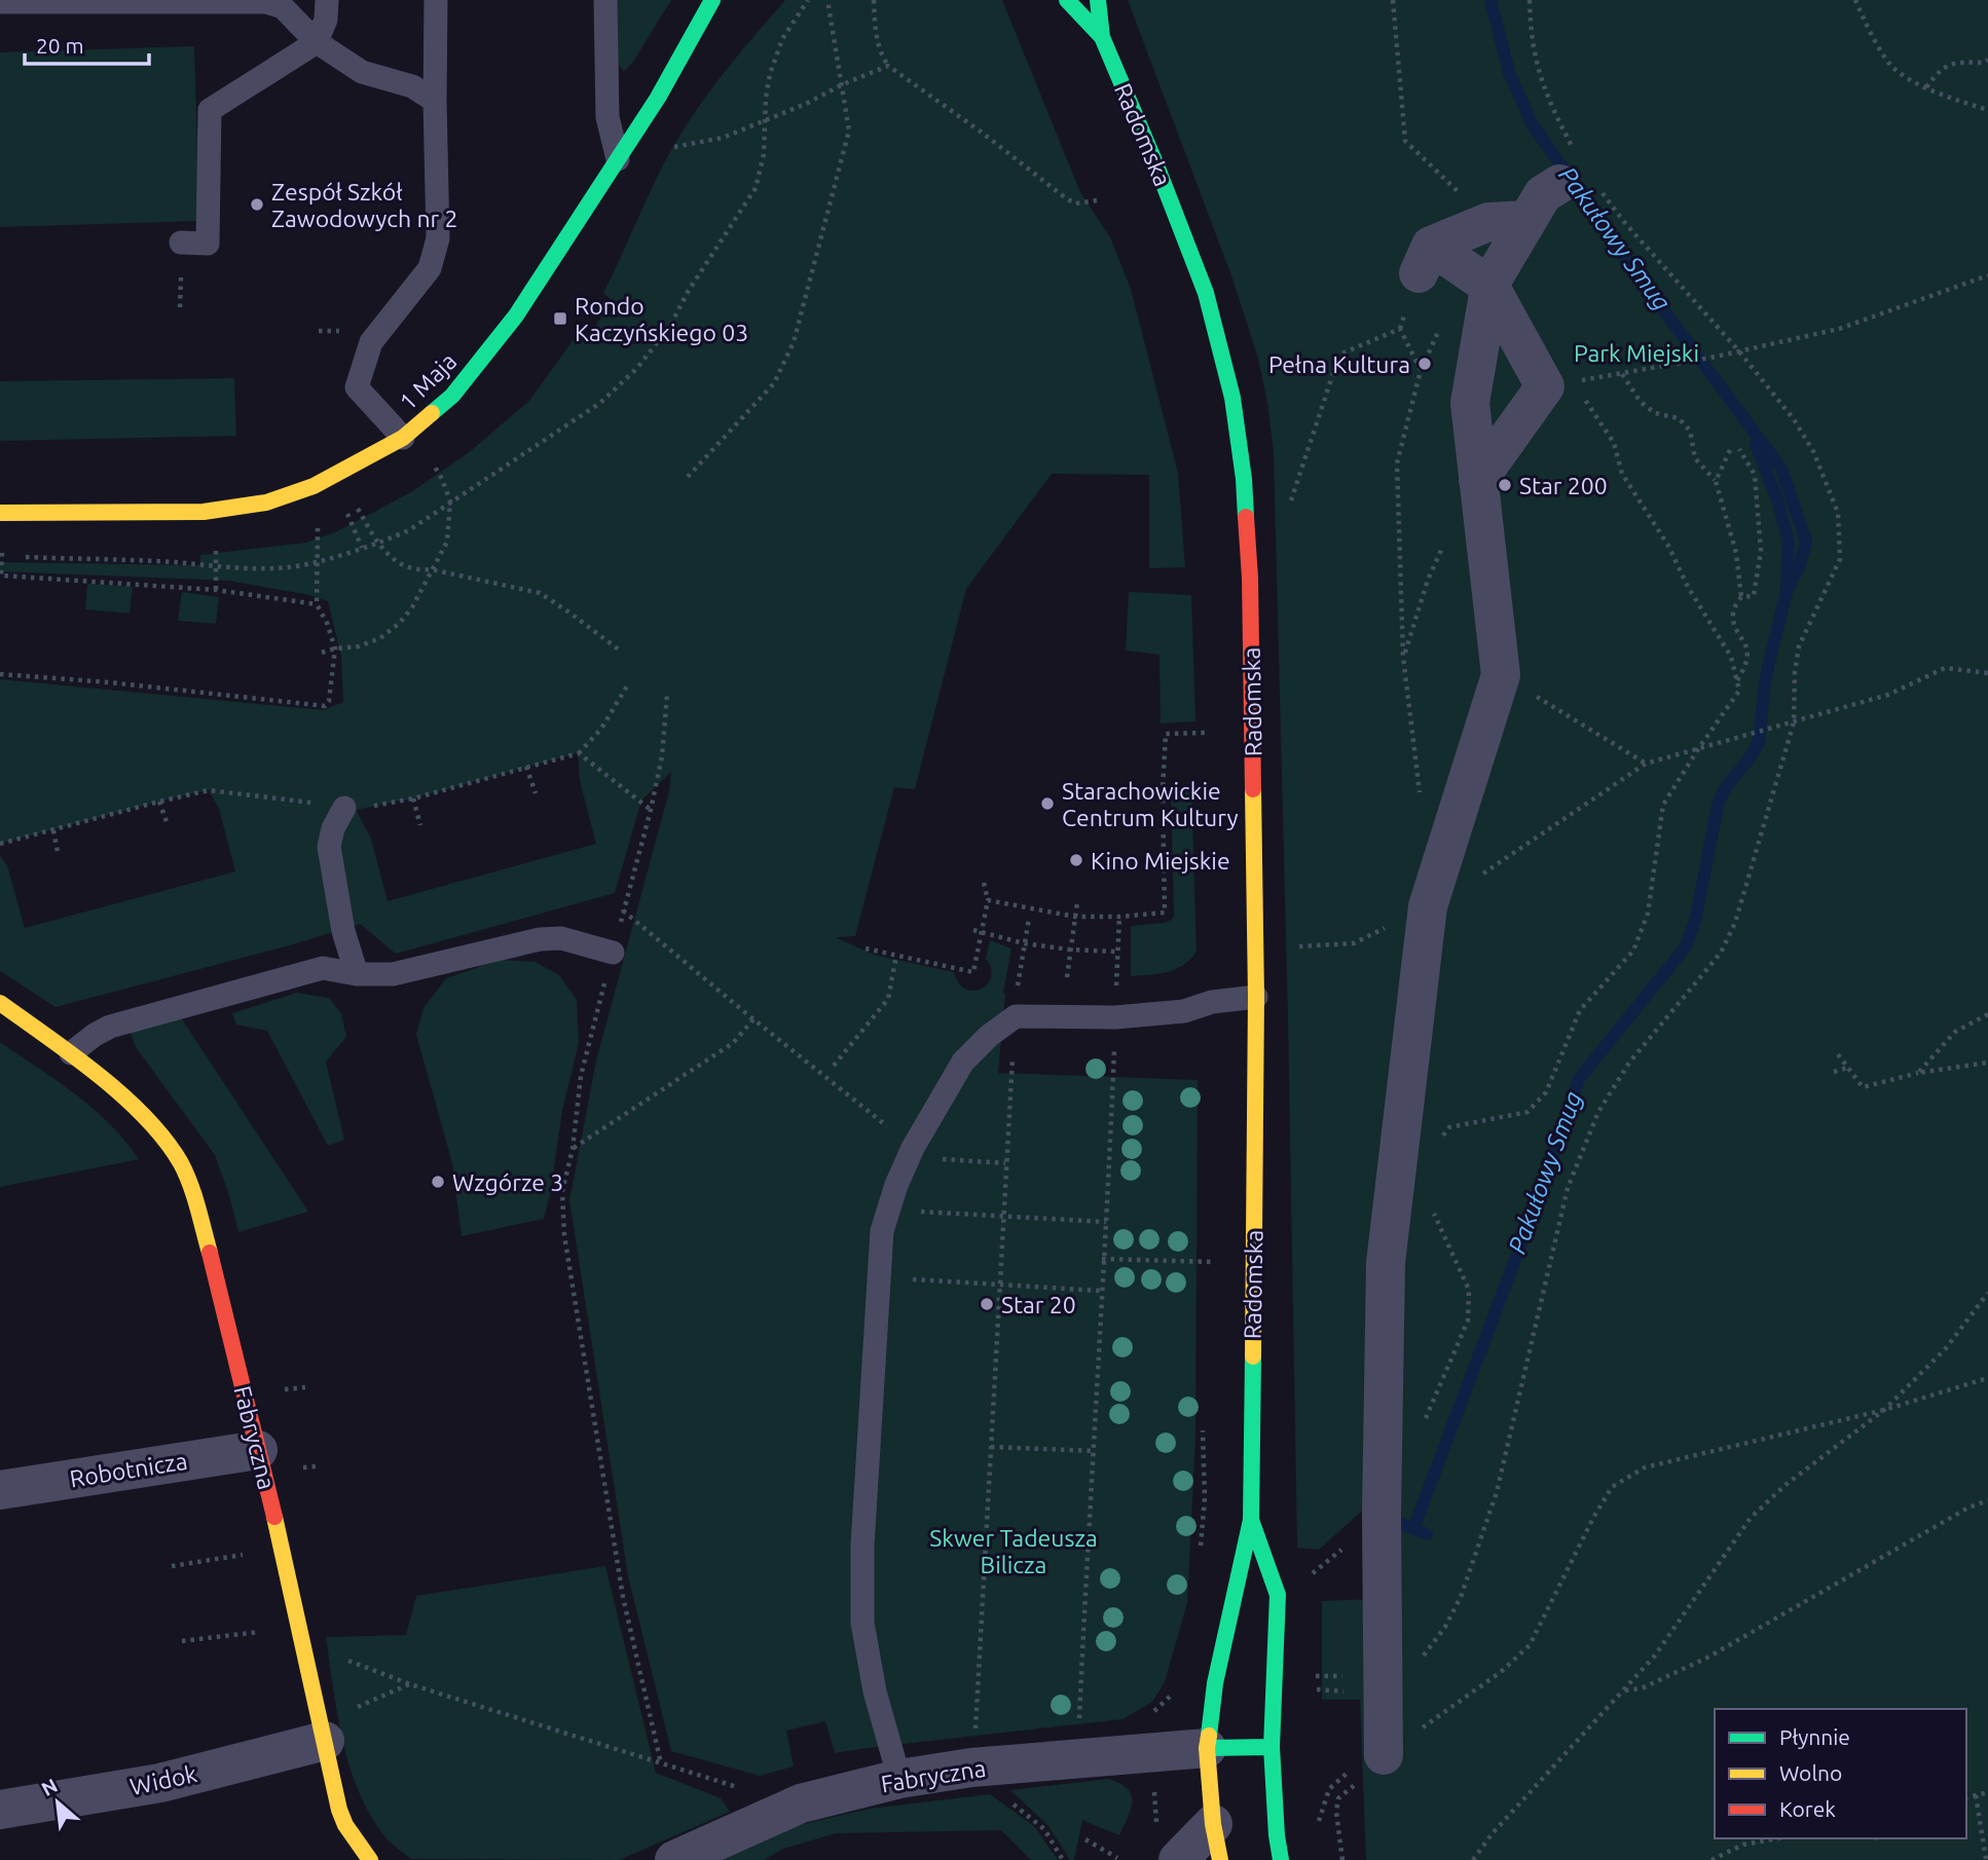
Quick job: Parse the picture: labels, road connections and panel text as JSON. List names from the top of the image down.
{
  "streets": {
    "street": [
      "Radomska",
      "1 Maja",
      "Fabryczna",
      "Robotnicza",
      "Widok"
    ]
  },
  "crossings": [
    ["Radomska", "Fabryczna"],
    ["Fabryczna", "Robotnicza"],
    ["Fabryczna", "Widok"]
  ],
  "water": ["Pakułowy Smug"],
  "parks": ["Park Miejski", "Skwer Tadeusza Bilicza"],
  "places": {
    "other": [
      "Zespół Szkół Zawodowych nr 2",
      "Pełna Kultura",
      "Star 200",
      "Starachowickie Centrum Kultury",
      "Kino Miejskie",
      "Wzgórze 3",
      "Star 20"
    ],
    "transit": ["Rondo Kaczyńskiego 03"]
  },
  "legend": ["Płynnie", "Wolno", "Korek"],
  "scale_bar": "20 m",
  "north": "top left"
}
